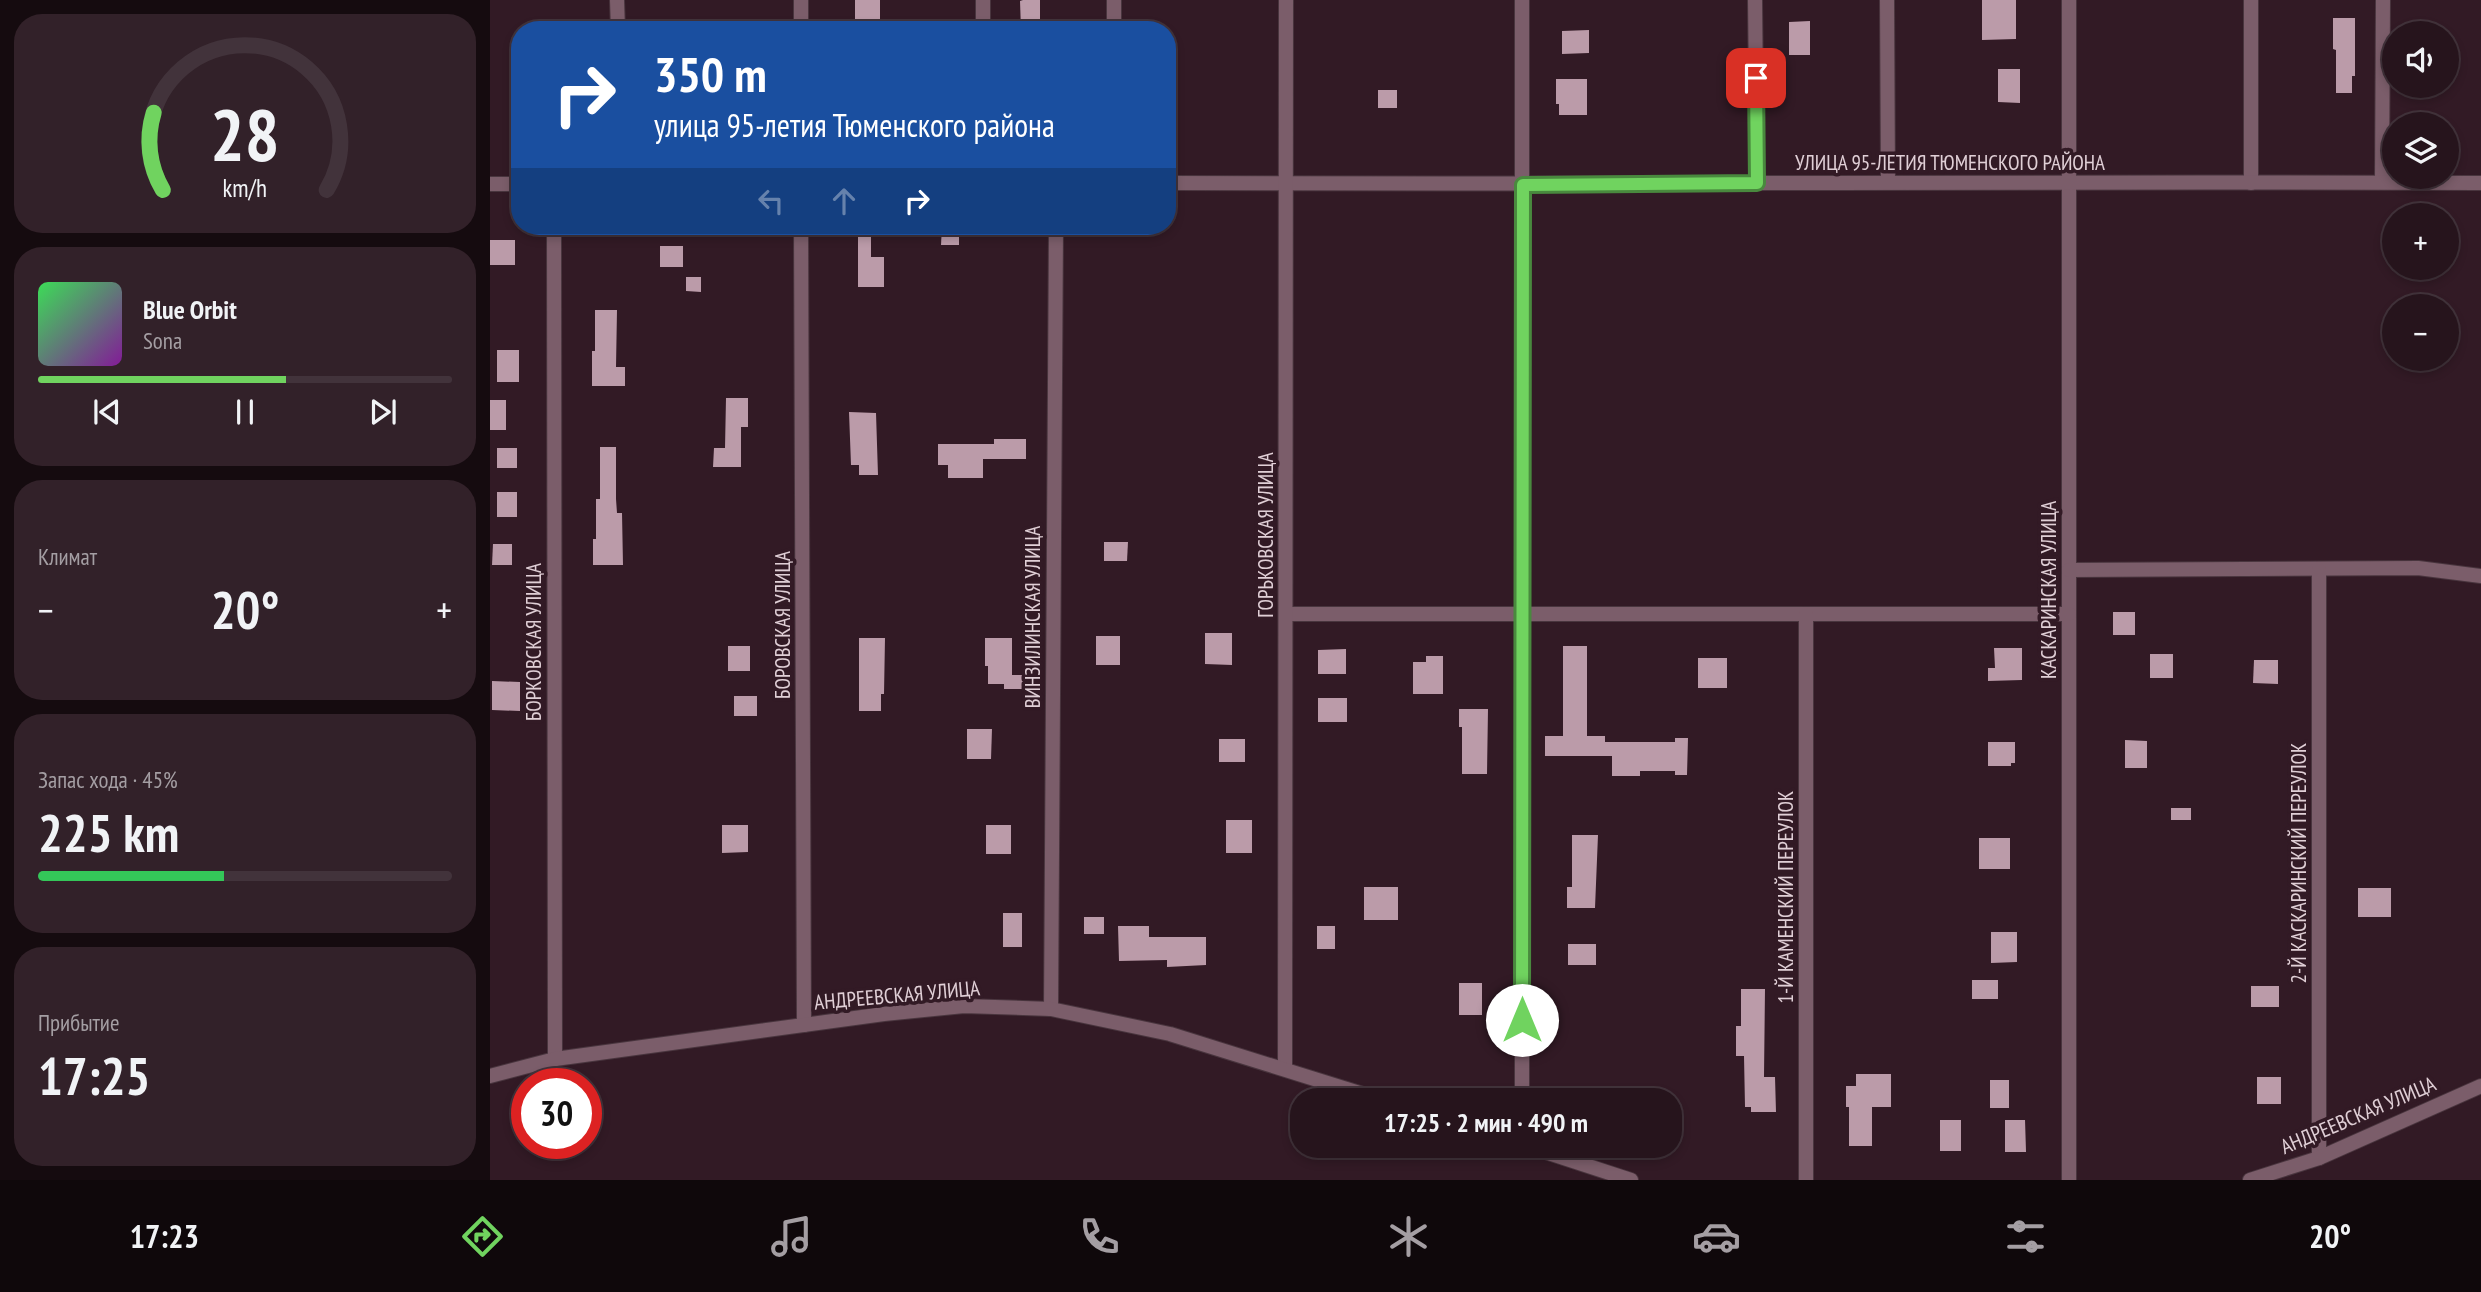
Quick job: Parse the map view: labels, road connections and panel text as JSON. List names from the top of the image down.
{
  "streets": {
    "street": [
      "УЛИЦА 95-ЛЕТИЯ ТЮМЕНСКОГО РАЙОНА",
      "ГОРЬКОВСКАЯ УЛИЦА",
      "КАСКАРИНСКАЯ УЛИЦА",
      "ВИНЗИЛИНСКАЯ УЛИЦА",
      "БОРОВСКАЯ УЛИЦА",
      "БОРКОВСКАЯ УЛИЦА",
      "2-Й КАСКАРИНСКИЙ ПЕРЕУЛОК",
      "1-Й КАМЕНСКИЙ ПЕРЕУЛОК",
      "АНДРЕЕВСКАЯ УЛИЦА"
    ]
  },
  "crossings": [
    ["УЛИЦА 95-ЛЕТИЯ ТЮМЕНСКОГО РАЙОНА", "ГОРЬКОВСКАЯ УЛИЦА"],
    ["УЛИЦА 95-ЛЕТИЯ ТЮМЕНСКОГО РАЙОНА", "КАСКАРИНСКАЯ УЛИЦА"],
    ["ГОРЬКОВСКАЯ УЛИЦА", "АНДРЕЕВСКАЯ УЛИЦА"],
    ["ВИНЗИЛИНСКАЯ УЛИЦА", "АНДРЕЕВСКАЯ УЛИЦА"],
    ["БОРОВСКАЯ УЛИЦА", "АНДРЕЕВСКАЯ УЛИЦА"],
    ["БОРКОВСКАЯ УЛИЦА", "АНДРЕЕВСКАЯ УЛИЦА"],
    ["2-Й КАСКАРИНСКИЙ ПЕРЕУЛОК", "АНДРЕЕВСКАЯ УЛИЦА"]
  ],
  "page": {
    "map_buttons": ["+", "−"],
    "turn": ["350 m", "улица 95-летия Тюменского района"],
    "song": ["Blue Orbit", "Sona"],
    "tile": [
      "Климат",
      ["Запас хода · 45%", "225 km"],
      ["Прибытие", "17:25"]
    ],
    "heat": ["−", "20°", "+"],
    "limit": "30",
    "trip": "17:25 · 2 мин · 490 m",
    "tabs": ["17:23", "20°"],
    "gauge": ["28", "km/h"]
  }
}
